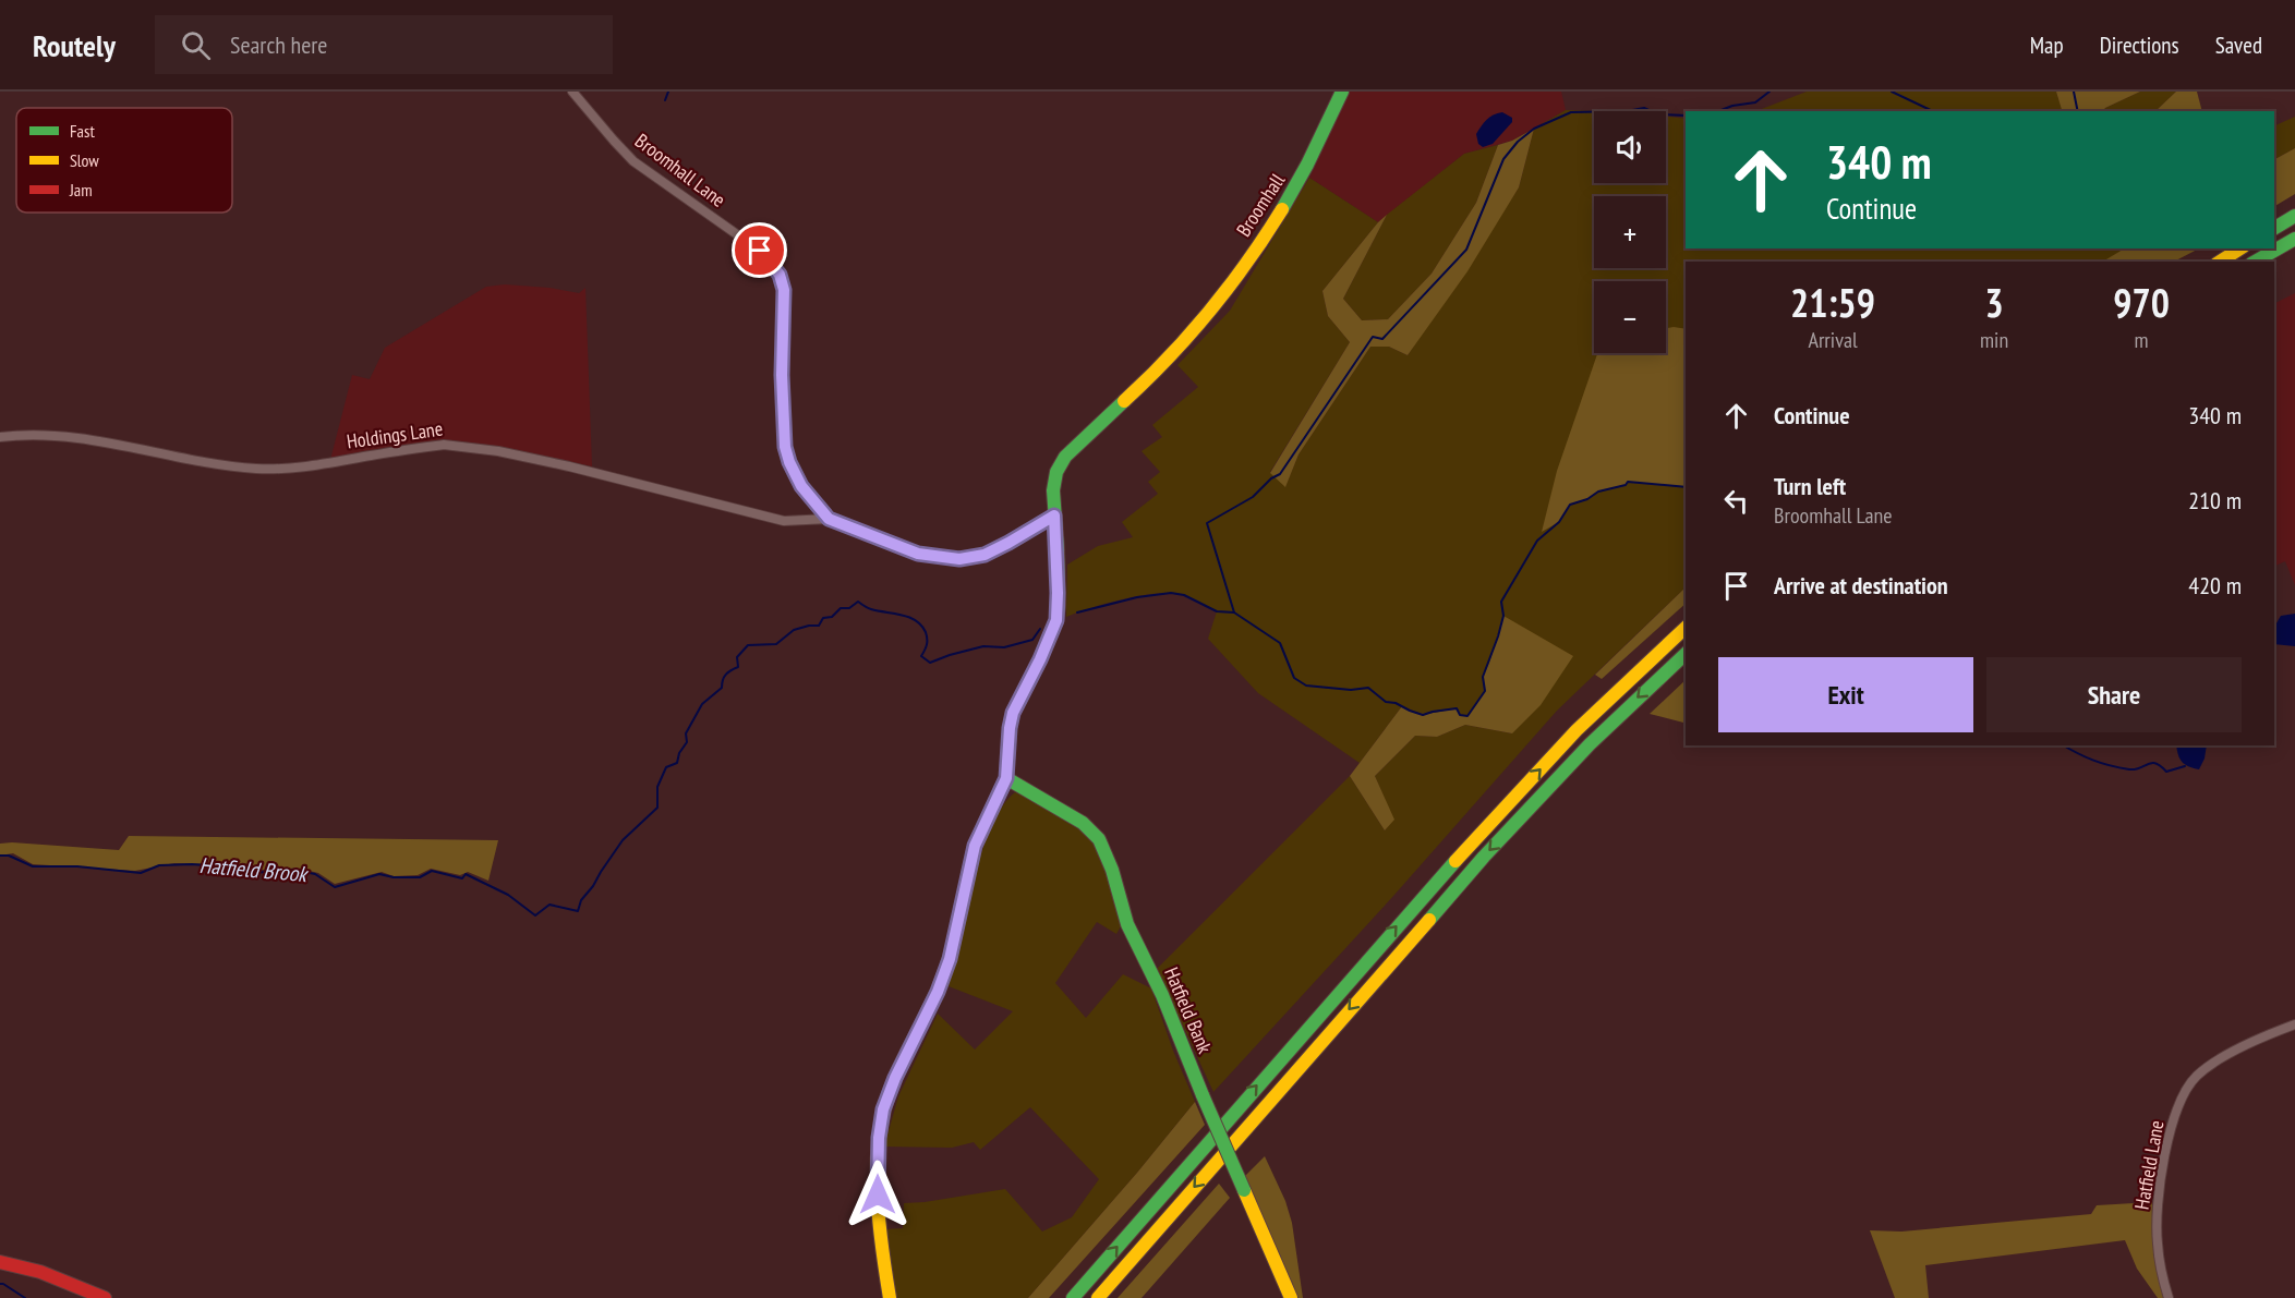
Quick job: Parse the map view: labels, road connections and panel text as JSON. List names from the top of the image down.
{
  "streets": {
    "main road": ["Broomhall", "Hatfield Bank"],
    "street": ["Broomhall Lane", "Holdings Lane", "Hatfield Lane"]
  },
  "crossings": [
    ["Broomhall Lane", "Broomhall"],
    ["Broomhall Lane", "Holdings Lane"],
    ["Broomhall", "Hatfield Bank"]
  ],
  "water": ["Hatfield Brook"],
  "legend": ["Fast", "Slow", "Jam"],
  "page": {
    "header": "Routely",
    "search": "Search here",
    "nav": ["Map", "Directions", "Saved"],
    "map_buttons": ["+", "−"],
    "turn": ["340 m", "Continue"],
    "eta": [
      "21:59",
      "Arrival",
      "3",
      "min",
      "970",
      "m"
    ],
    "list": [
      {
        "name": "Continue",
        "value": "340 m"
      },
      {
        "name": "Turn left",
        "note": "Broomhall Lane",
        "value": "210 m"
      },
      {
        "name": "Arrive at destination",
        "value": "420 m"
      }
    ],
    "buttons": ["Exit", "Share"]
  }
}
